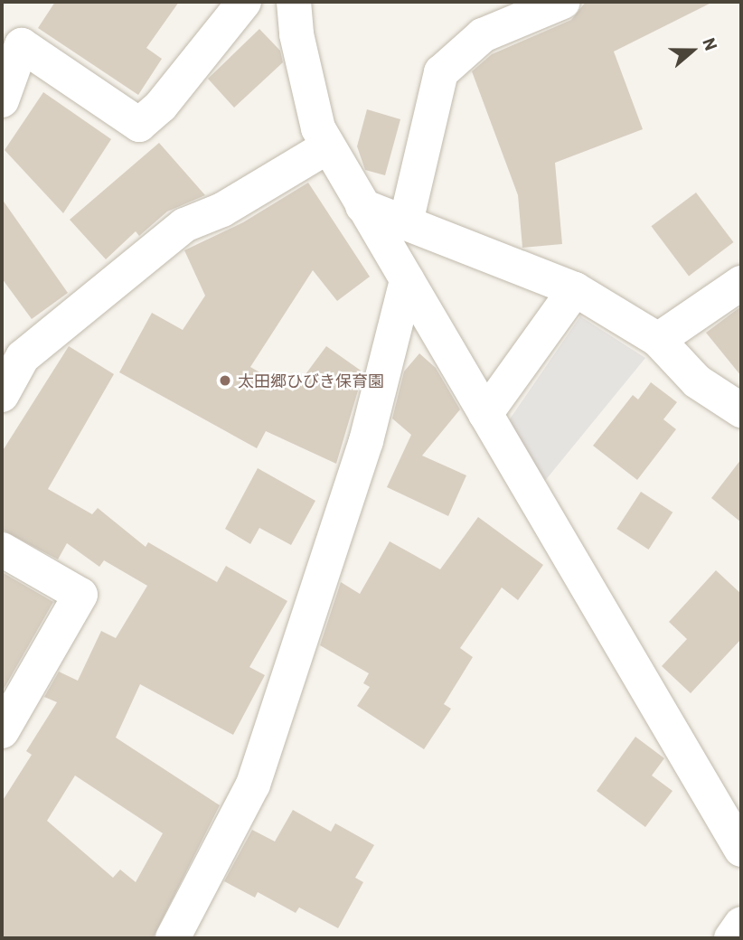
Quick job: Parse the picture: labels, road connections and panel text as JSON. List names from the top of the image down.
{
  "places": ["太田郷ひびき保育園"],
  "north": "right"
}
